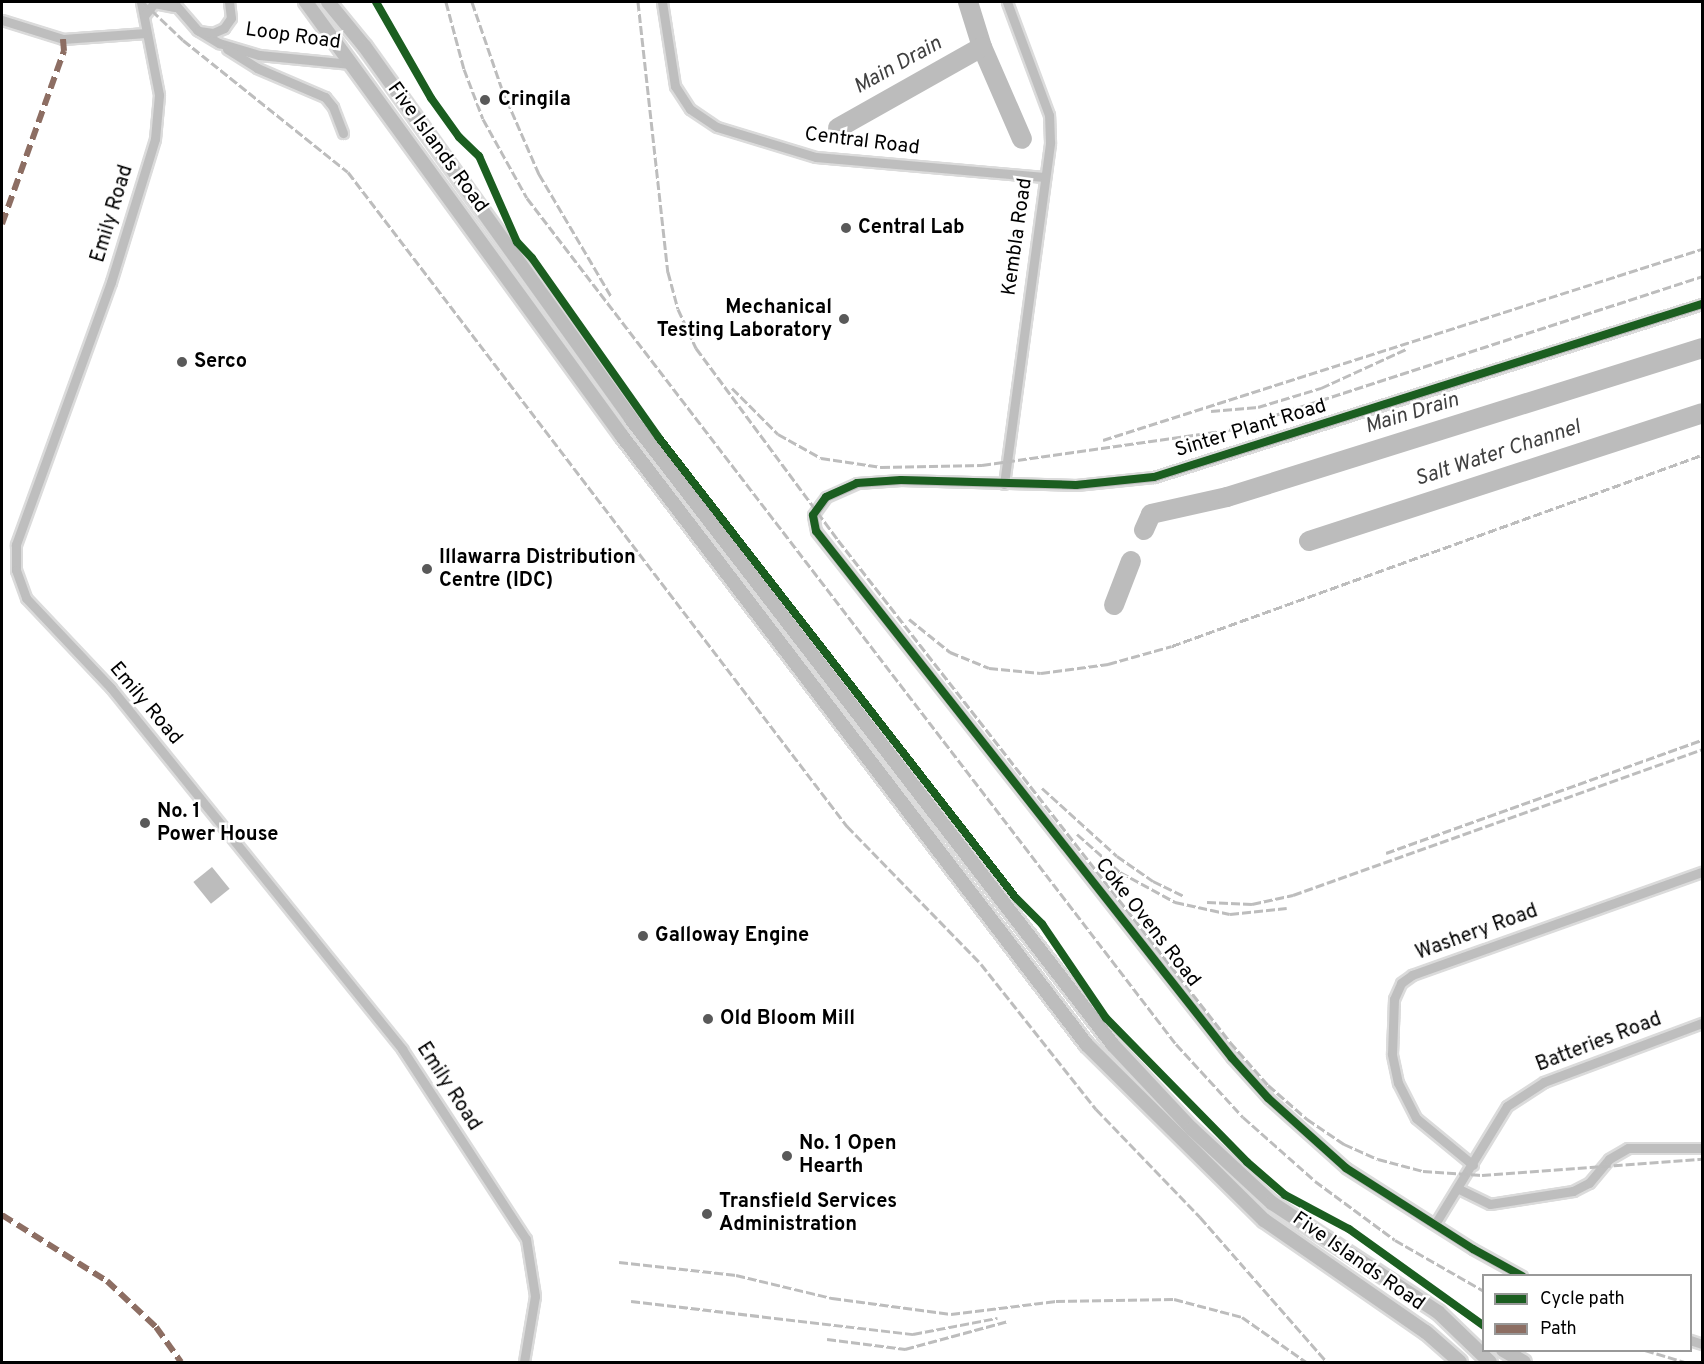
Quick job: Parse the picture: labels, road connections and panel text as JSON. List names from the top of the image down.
{
  "streets": {
    "main road": ["Five Islands Road"],
    "street": [
      "Loop Road",
      "Central Road",
      "Emily Road",
      "Kembla Road",
      "Sinter Plant Road",
      "Coke Ovens Road",
      "Washery Road",
      "Batteries Road"
    ]
  },
  "crossings": [
    ["Loop Road", "Five Islands Road"],
    ["Central Road", "Kembla Road"],
    ["Kembla Road", "Sinter Plant Road"],
    ["Sinter Plant Road", "Coke Ovens Road"],
    ["Coke Ovens Road", "Batteries Road"],
    ["Washery Road", "Batteries Road"]
  ],
  "water": ["Main Drain", "Salt Water Channel"],
  "places": [
    "Cringila",
    "Central Lab",
    "Mechanical Testing Laboratory",
    "Serco",
    "Illawarra Distribution Centre (IDC)",
    "No. 1 Power House",
    "Galloway Engine",
    "Old Bloom Mill",
    "No. 1 Open Hearth",
    "Transfield Services Administration"
  ],
  "legend": ["Cycle path", "Path"]
}
